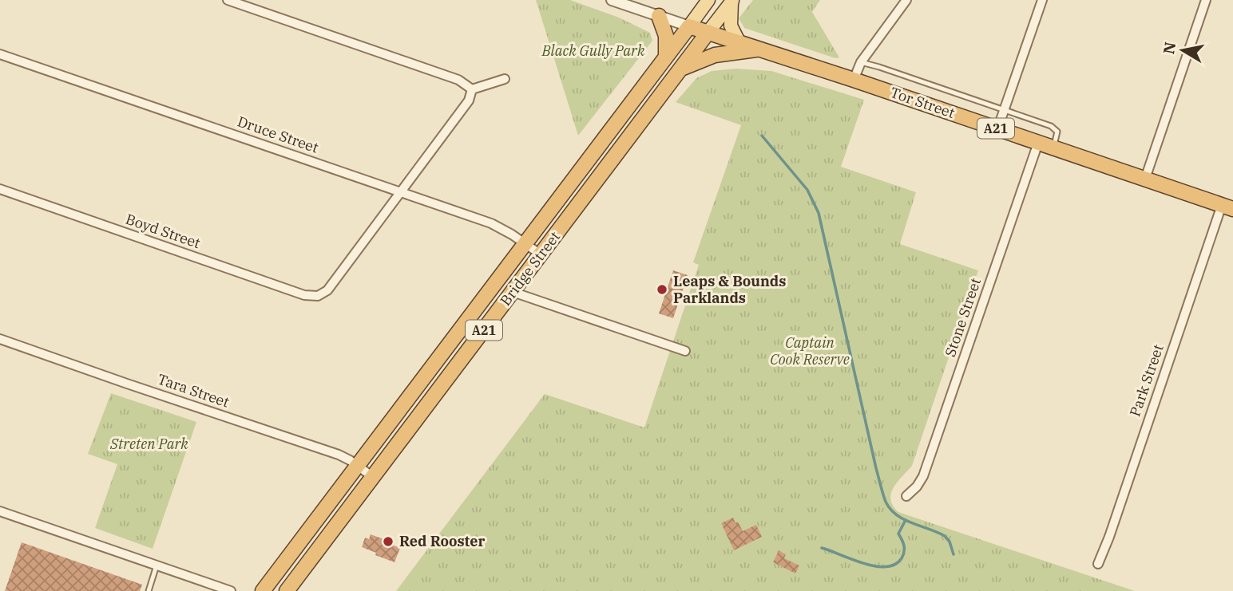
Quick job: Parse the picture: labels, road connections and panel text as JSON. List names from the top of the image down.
{
  "streets": {
    "highway": ["Tor Street", "A21", "Bridge Street"],
    "street": [
      "Druce Street",
      "Boyd Street",
      "Stone Street",
      "Park Street",
      "Tara Street"
    ]
  },
  "crossings": [
    ["Tor Street", "A21"],
    ["Tor Street", "Bridge Street"],
    ["Tor Street", "Stone Street"],
    ["Tor Street", "Park Street"],
    ["A21", "Bridge Street"],
    ["Druce Street", "Boyd Street"],
    ["Druce Street", "Bridge Street"],
    ["Bridge Street", "Tara Street"]
  ],
  "parks": ["Black Gully Park", "Captain Cook Reserve", "Streten Park"],
  "places": ["Leaps & Bounds Parklands", "Red Rooster"],
  "north": "left"
}
